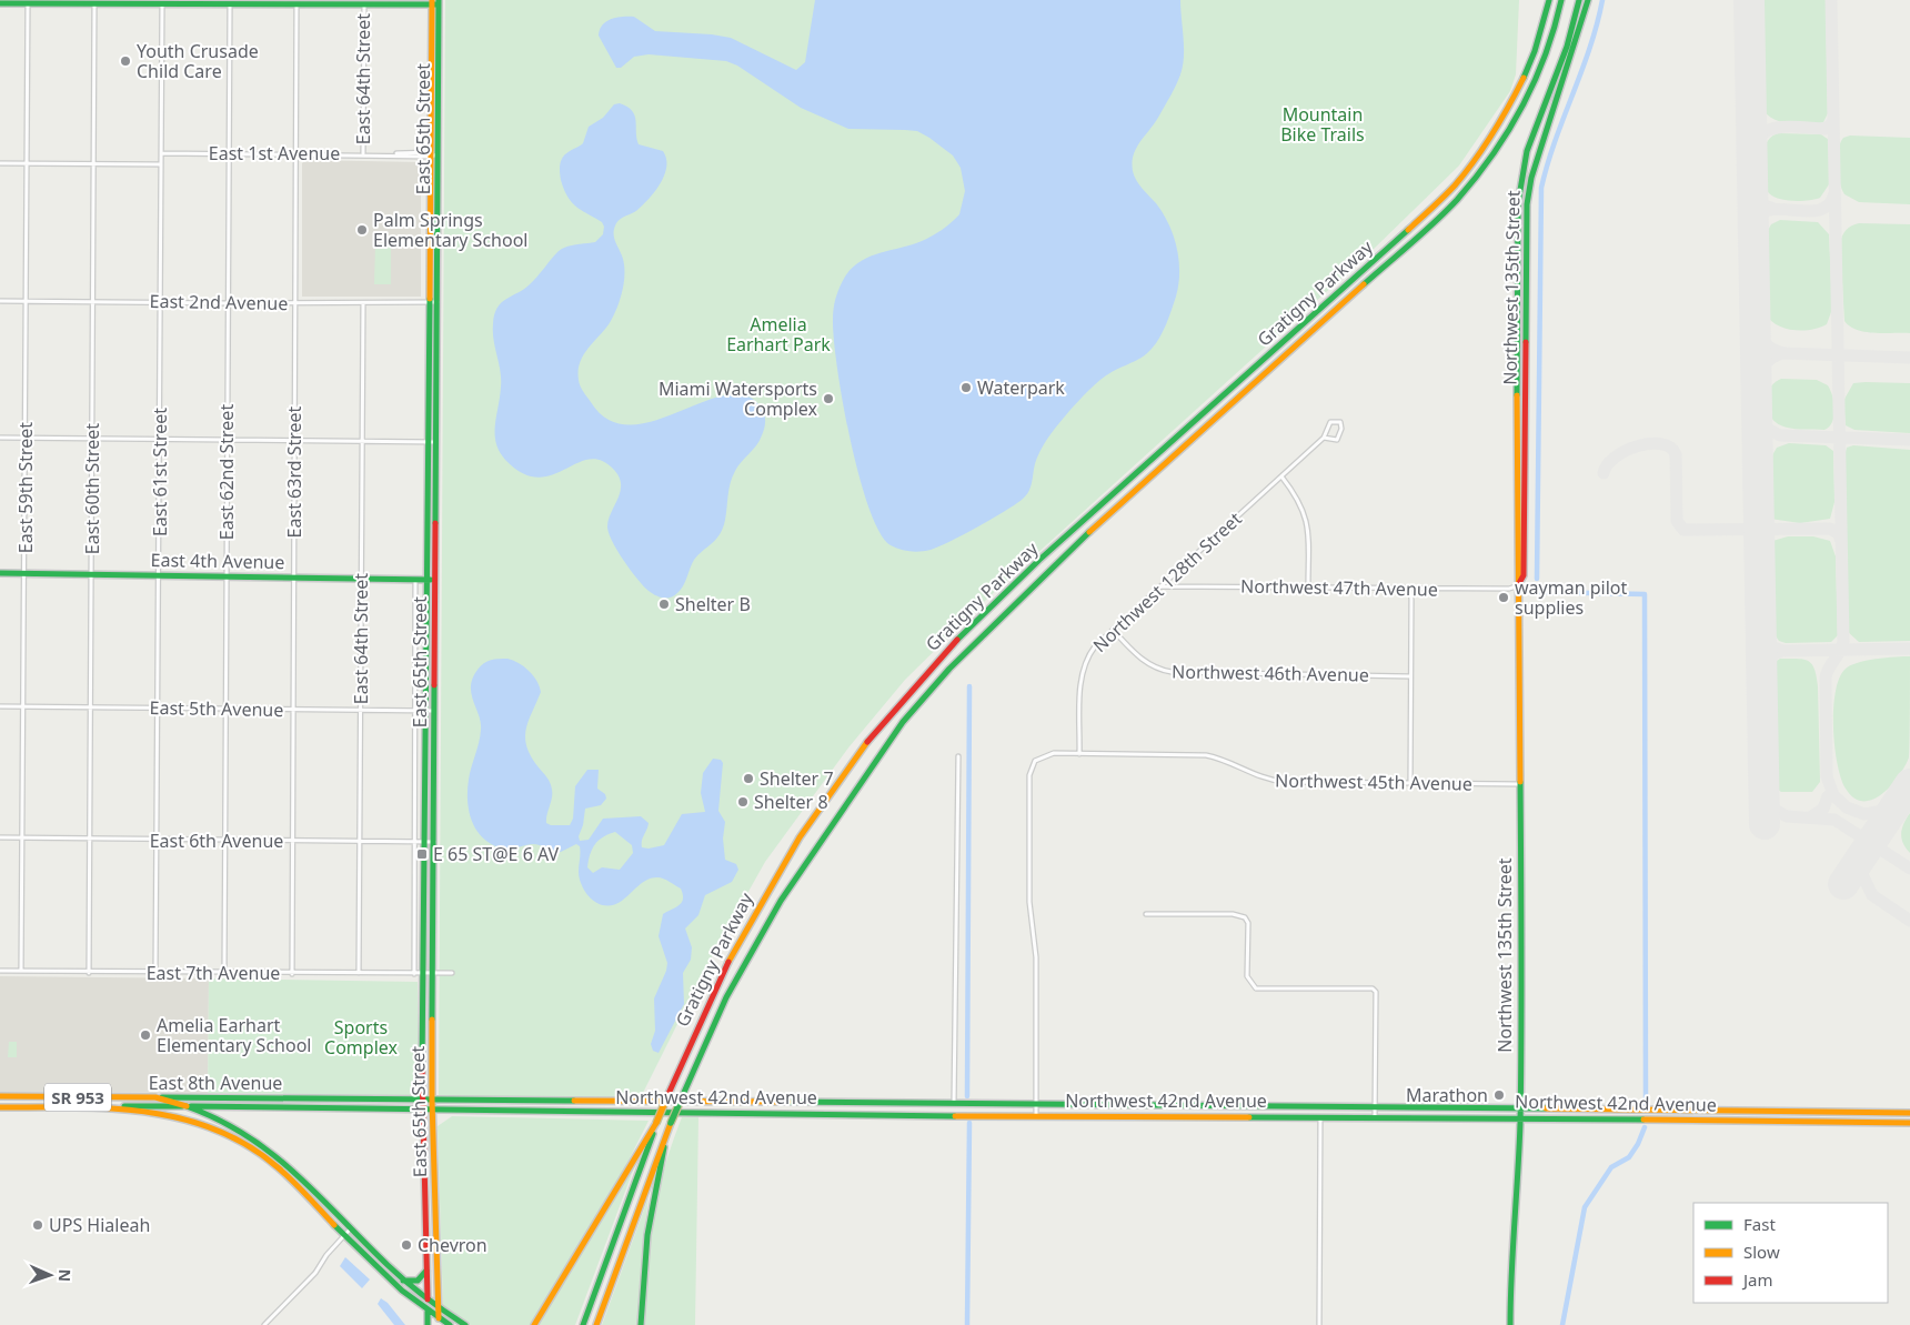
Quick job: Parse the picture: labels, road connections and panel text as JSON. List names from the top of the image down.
{
  "streets": {
    "main road": [
      "East 65th Street",
      "Northwest 135th Street",
      "Gratigny Parkway",
      "East 4th Avenue",
      "East 8th Avenue",
      "SR 953",
      "Northwest 42nd Avenue"
    ],
    "street": [
      "East 64th Street",
      "East 1st Avenue",
      "East 2nd Avenue",
      "East 61st Street",
      "East 62nd Street",
      "East 63rd Street",
      "East 59th Street",
      "East 60th Street",
      "Northwest 128th Street",
      "Northwest 47th Avenue",
      "Northwest 46th Avenue",
      "East 5th Avenue",
      "Northwest 45th Avenue",
      "East 6th Avenue",
      "East 7th Avenue"
    ]
  },
  "crossings": [
    ["East 64th Street", "East 1st Avenue"],
    ["East 64th Street", "East 2nd Avenue"],
    ["East 64th Street", "East 4th Avenue"],
    ["East 64th Street", "East 5th Avenue"],
    ["East 64th Street", "East 6th Avenue"],
    ["East 64th Street", "East 7th Avenue"],
    ["East 65th Street", "East 1st Avenue"],
    ["East 65th Street", "East 2nd Avenue"],
    ["East 65th Street", "East 4th Avenue"],
    ["East 65th Street", "East 5th Avenue"],
    ["East 65th Street", "East 6th Avenue"],
    ["East 65th Street", "East 7th Avenue"],
    ["East 65th Street", "East 8th Avenue"],
    ["East 65th Street", "Northwest 42nd Avenue"],
    ["East 1st Avenue", "East 61st Street"],
    ["East 1st Avenue", "East 62nd Street"],
    ["East 1st Avenue", "East 63rd Street"],
    ["Northwest 135th Street", "Northwest 47th Avenue"],
    ["Northwest 135th Street", "Northwest 45th Avenue"],
    ["Northwest 135th Street", "Northwest 42nd Avenue"],
    ["East 2nd Avenue", "East 61st Street"],
    ["East 2nd Avenue", "East 62nd Street"],
    ["East 2nd Avenue", "East 63rd Street"],
    ["East 2nd Avenue", "East 59th Street"],
    ["East 2nd Avenue", "East 60th Street"],
    ["East 61st Street", "East 4th Avenue"],
    ["East 61st Street", "East 5th Avenue"],
    ["East 61st Street", "East 6th Avenue"],
    ["East 61st Street", "East 7th Avenue"],
    ["East 62nd Street", "East 4th Avenue"],
    ["East 62nd Street", "East 5th Avenue"],
    ["East 62nd Street", "East 6th Avenue"],
    ["East 62nd Street", "East 7th Avenue"],
    ["East 63rd Street", "East 4th Avenue"],
    ["East 63rd Street", "East 5th Avenue"],
    ["East 63rd Street", "East 6th Avenue"],
    ["East 63rd Street", "East 7th Avenue"],
    ["East 59th Street", "East 4th Avenue"],
    ["East 59th Street", "East 5th Avenue"],
    ["East 59th Street", "East 6th Avenue"],
    ["East 59th Street", "East 7th Avenue"],
    ["East 60th Street", "East 4th Avenue"],
    ["East 60th Street", "East 5th Avenue"],
    ["East 60th Street", "East 6th Avenue"],
    ["East 60th Street", "East 7th Avenue"],
    ["Northwest 128th Street", "Northwest 47th Avenue"],
    ["Northwest 128th Street", "Northwest 46th Avenue"],
    ["Northwest 128th Street", "Northwest 45th Avenue"],
    ["Northwest 45th Avenue", "Northwest 42nd Avenue"],
    ["East 8th Avenue", "Northwest 42nd Avenue"]
  ],
  "parks": ["Mountain Bike Trails", "Amelia Earhart Park", "Sports Complex"],
  "places": {
    "other": [
      "Youth Crusade Child Care",
      "Palm Springs Elementary School",
      "Waterpark",
      "Miami Watersports Complex",
      "wayman pilot supplies",
      "Shelter B",
      "Shelter 7",
      "Shelter 8",
      "Amelia Earhart Elementary School",
      "Marathon",
      "UPS Hialeah",
      "Chevron"
    ],
    "transit": ["E 65 ST@E 6 AV"]
  },
  "legend": ["Fast", "Slow", "Jam"],
  "north": "right"
}
